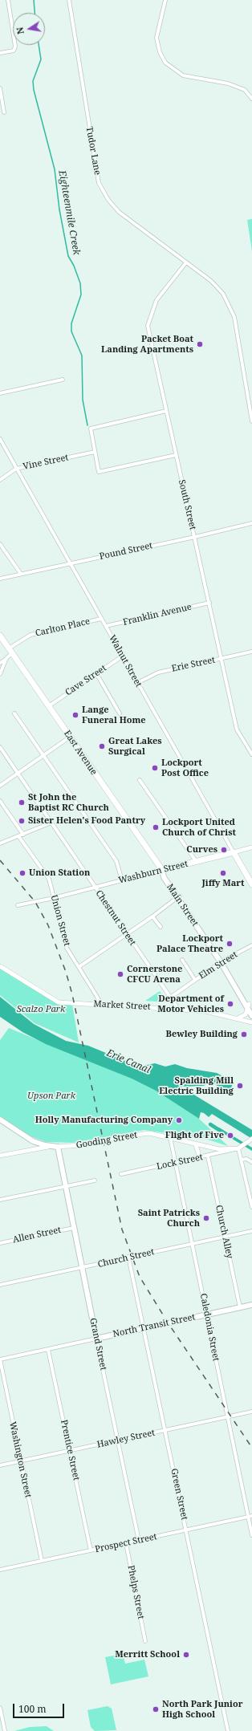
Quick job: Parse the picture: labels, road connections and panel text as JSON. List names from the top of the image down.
{
  "streets": {
    "highway": ["Walnut Street", "East Avenue", "Washburn Street"],
    "main road": [
      "Main Street",
      "Gooding Street",
      "North Transit Street",
      "Grand Street"
    ],
    "street": [
      "Tudor Lane",
      "Vine Street",
      "South Street",
      "Pound Street",
      "Franklin Avenue",
      "Carlton Place",
      "Erie Street",
      "Cave Street",
      "Chestnut Street",
      "Union Street",
      "Elm Street",
      "Market Street",
      "Lock Street",
      "Church Alley",
      "Allen Street",
      "Church Street",
      "Caledonia Street",
      "Hawley Street",
      "Prentice Street",
      "Washington Street",
      "Green Street",
      "Prospect Street",
      "Phelps Street"
    ]
  },
  "crossings": [
    ["Tudor Lane", "South Street"],
    ["Vine Street", "Walnut Street"],
    ["South Street", "Pound Street"],
    ["South Street", "Franklin Avenue"],
    ["South Street", "Erie Street"],
    ["Pound Street", "Walnut Street"],
    ["Franklin Avenue", "Walnut Street"],
    ["Carlton Place", "Walnut Street"],
    ["Carlton Place", "East Avenue"],
    ["Walnut Street", "Erie Street"],
    ["Walnut Street", "Cave Street"],
    ["Walnut Street", "Washburn Street"],
    ["Cave Street", "East Avenue"],
    ["East Avenue", "Washburn Street"],
    ["East Avenue", "Main Street"],
    ["Washburn Street", "Main Street"],
    ["Washburn Street", "Chestnut Street"],
    ["Washburn Street", "Union Street"],
    ["Main Street", "Elm Street"],
    ["Chestnut Street", "Elm Street"],
    ["Chestnut Street", "Market Street"],
    ["Union Street", "Market Street"],
    ["Gooding Street", "Lock Street"],
    ["Gooding Street", "Caledonia Street"],
    ["Gooding Street", "Grand Street"],
    ["Lock Street", "Church Alley"],
    ["Lock Street", "Caledonia Street"],
    ["Church Alley", "Church Street"],
    ["Church Alley", "North Transit Street"],
    ["Allen Street", "Grand Street"],
    ["Church Street", "Caledonia Street"],
    ["Church Street", "Grand Street"],
    ["Church Street", "Green Street"],
    ["North Transit Street", "Caledonia Street"],
    ["North Transit Street", "Grand Street"],
    ["North Transit Street", "Prentice Street"],
    ["North Transit Street", "Washington Street"],
    ["North Transit Street", "Green Street"],
    ["Caledonia Street", "Hawley Street"],
    ["Caledonia Street", "Prospect Street"],
    ["Grand Street", "Hawley Street"],
    ["Grand Street", "Prospect Street"],
    ["Hawley Street", "Prentice Street"],
    ["Hawley Street", "Washington Street"],
    ["Hawley Street", "Green Street"],
    ["Prentice Street", "Prospect Street"],
    ["Washington Street", "Prospect Street"],
    ["Green Street", "Prospect Street"],
    ["Prospect Street", "Phelps Street"]
  ],
  "water": ["Eighteenmile Creek", "Erie Canal"],
  "parks": ["Scalzo Park", "Upson Park"],
  "places": [
    "Packet Boat Landing Apartments",
    "Lange Funeral Home",
    "Great Lakes Surgical",
    "Lockport Post Office",
    "St John the Baptist RC Church",
    "Sister Helen's Food Pantry",
    "Lockport United Church of Christ",
    "Curves",
    "Union Station",
    "Jiffy Mart",
    "Lockport Palace Theatre",
    "Cornerstone CFCU Arena",
    "Department of Motor Vehicles",
    "Bewley Building",
    "Spalding Mill Electric Building",
    "Holly Manufacturing Company",
    "Flight of Five",
    "Saint Patricks Church",
    "Merritt School",
    "North Park Junior High School"
  ],
  "scale_bar": "100 m",
  "north": "left"
}
